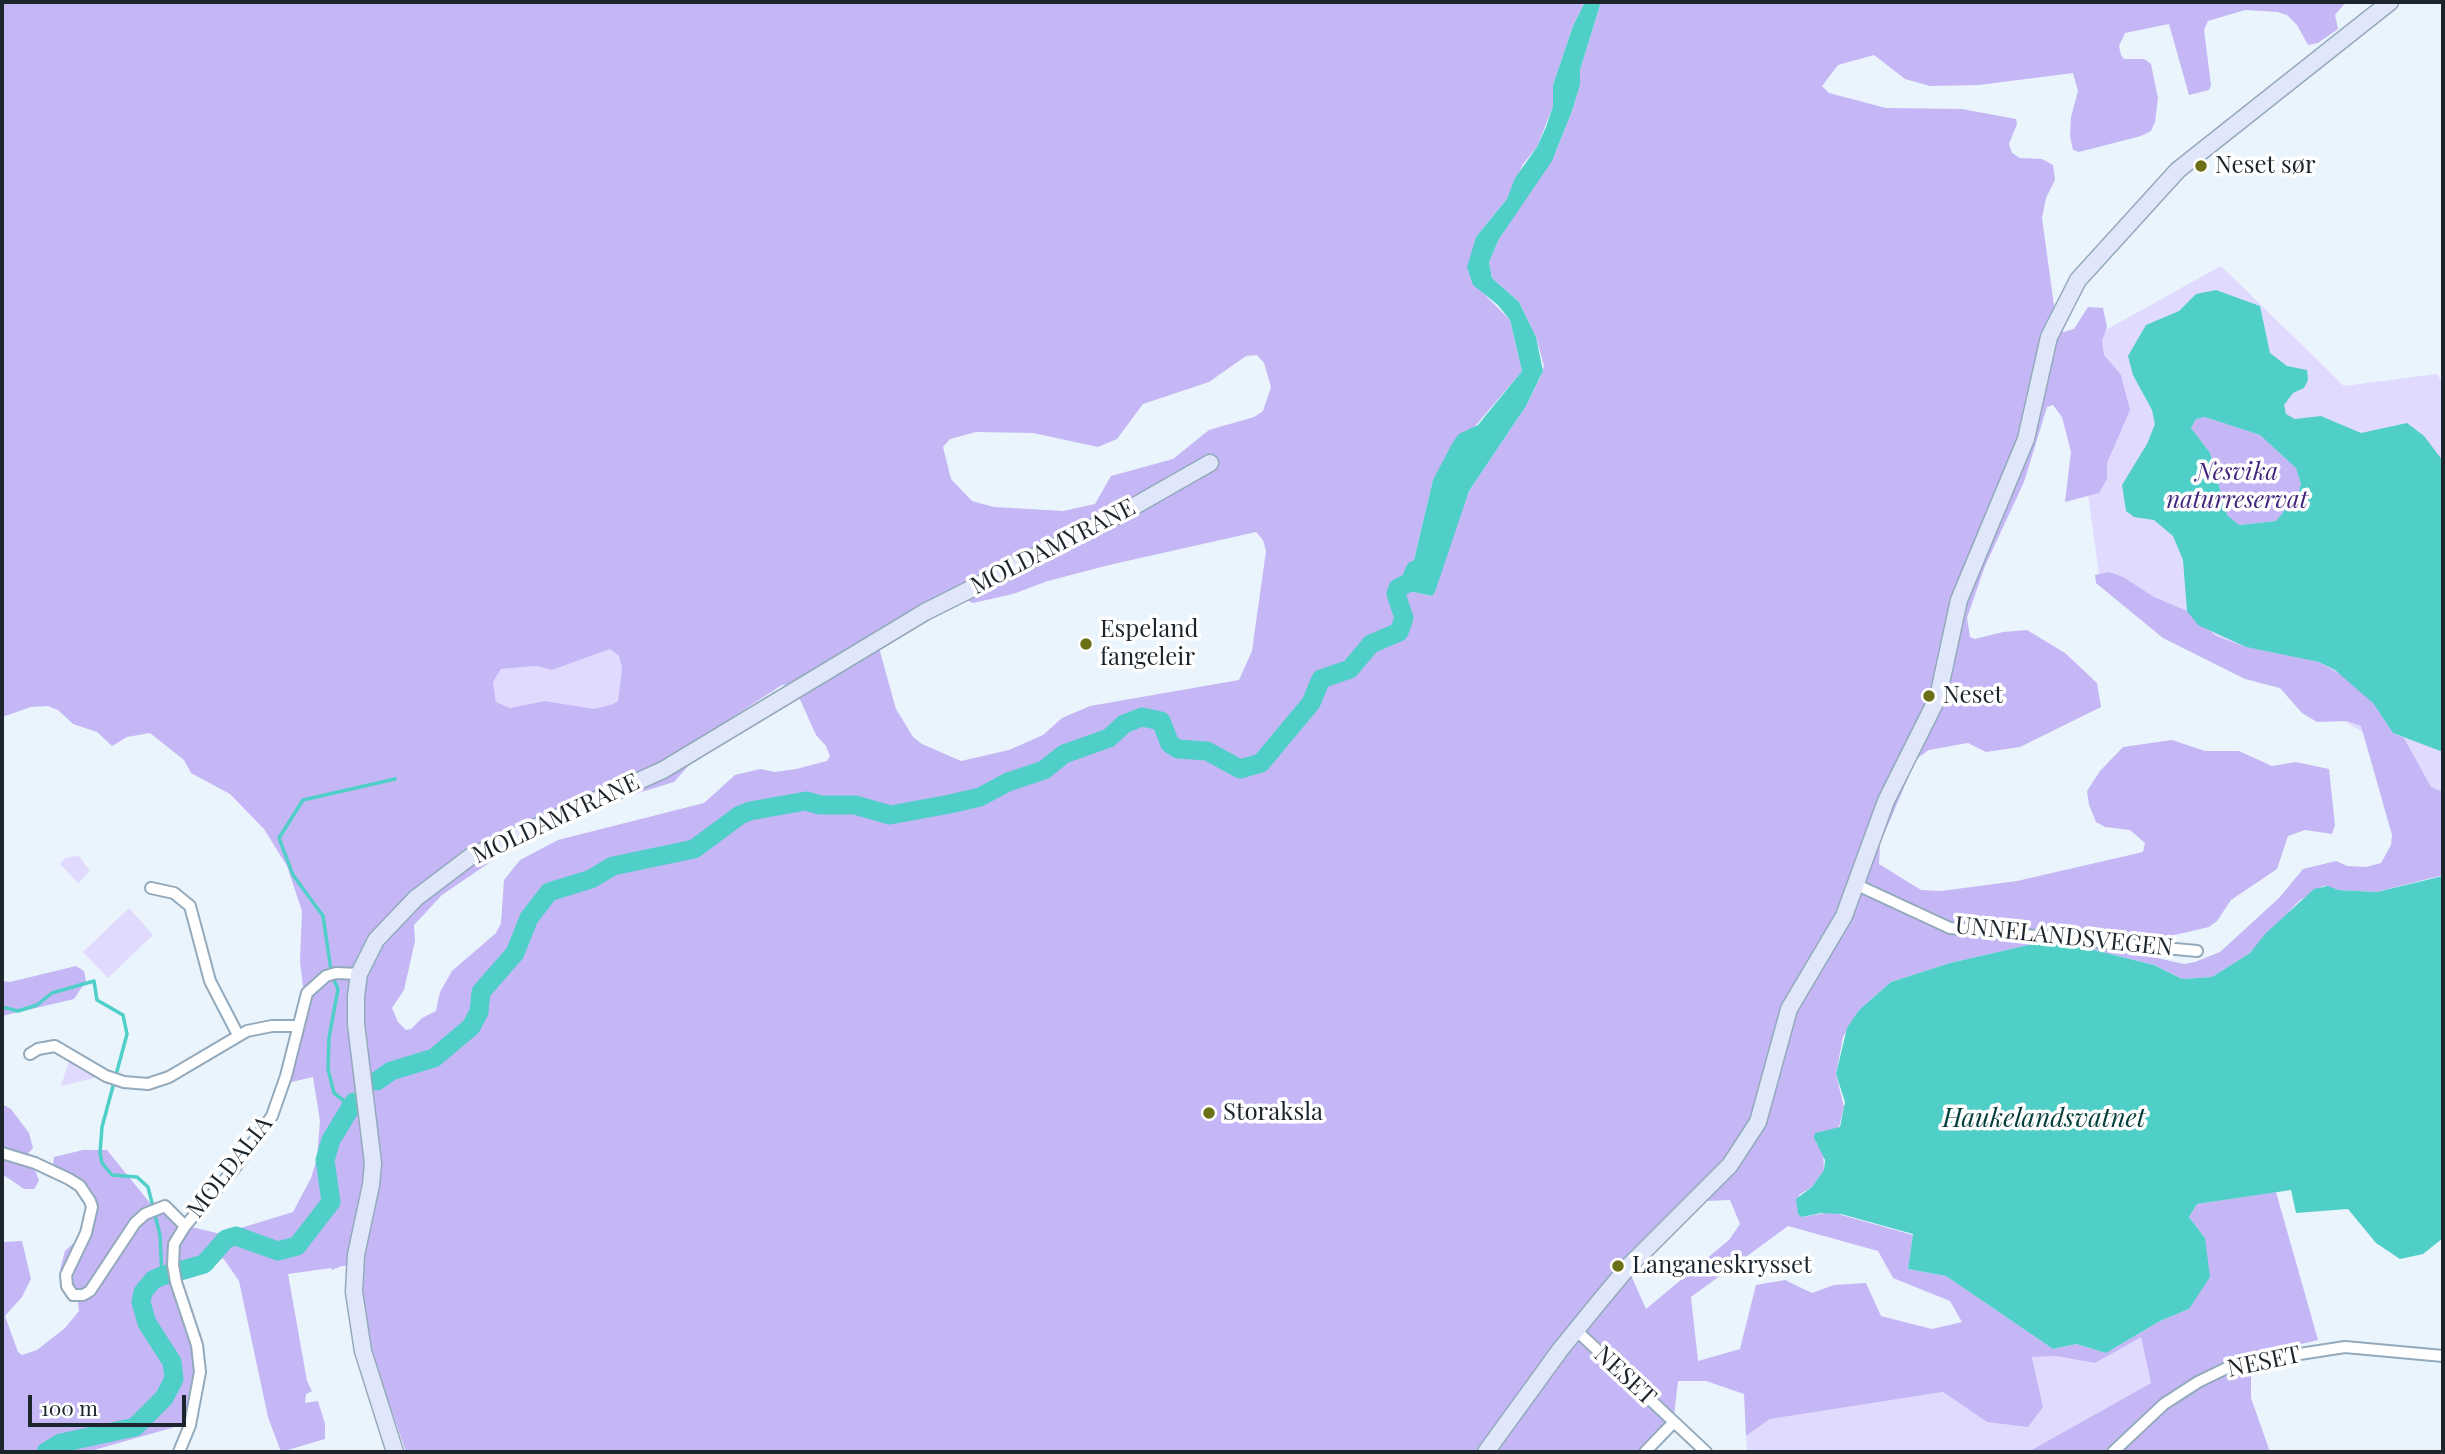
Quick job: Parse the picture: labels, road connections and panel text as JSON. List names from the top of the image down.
{
  "streets": {
    "main road": ["MOLDAMYRANE"],
    "street": ["UNNELANDSVEGEN", "MOLDALIA", "NESET"]
  },
  "crossings": [
    ["MOLDAMYRANE", "MOLDALIA"]
  ],
  "water": ["Haukelandsvatnet"],
  "parks": ["Nesvika naturreservat"],
  "places": [
    "Neset sør",
    "Espeland fangeleir",
    "Neset",
    "Storaksla",
    "Langaneskrysset"
  ],
  "scale_bar": "100 m"
}
